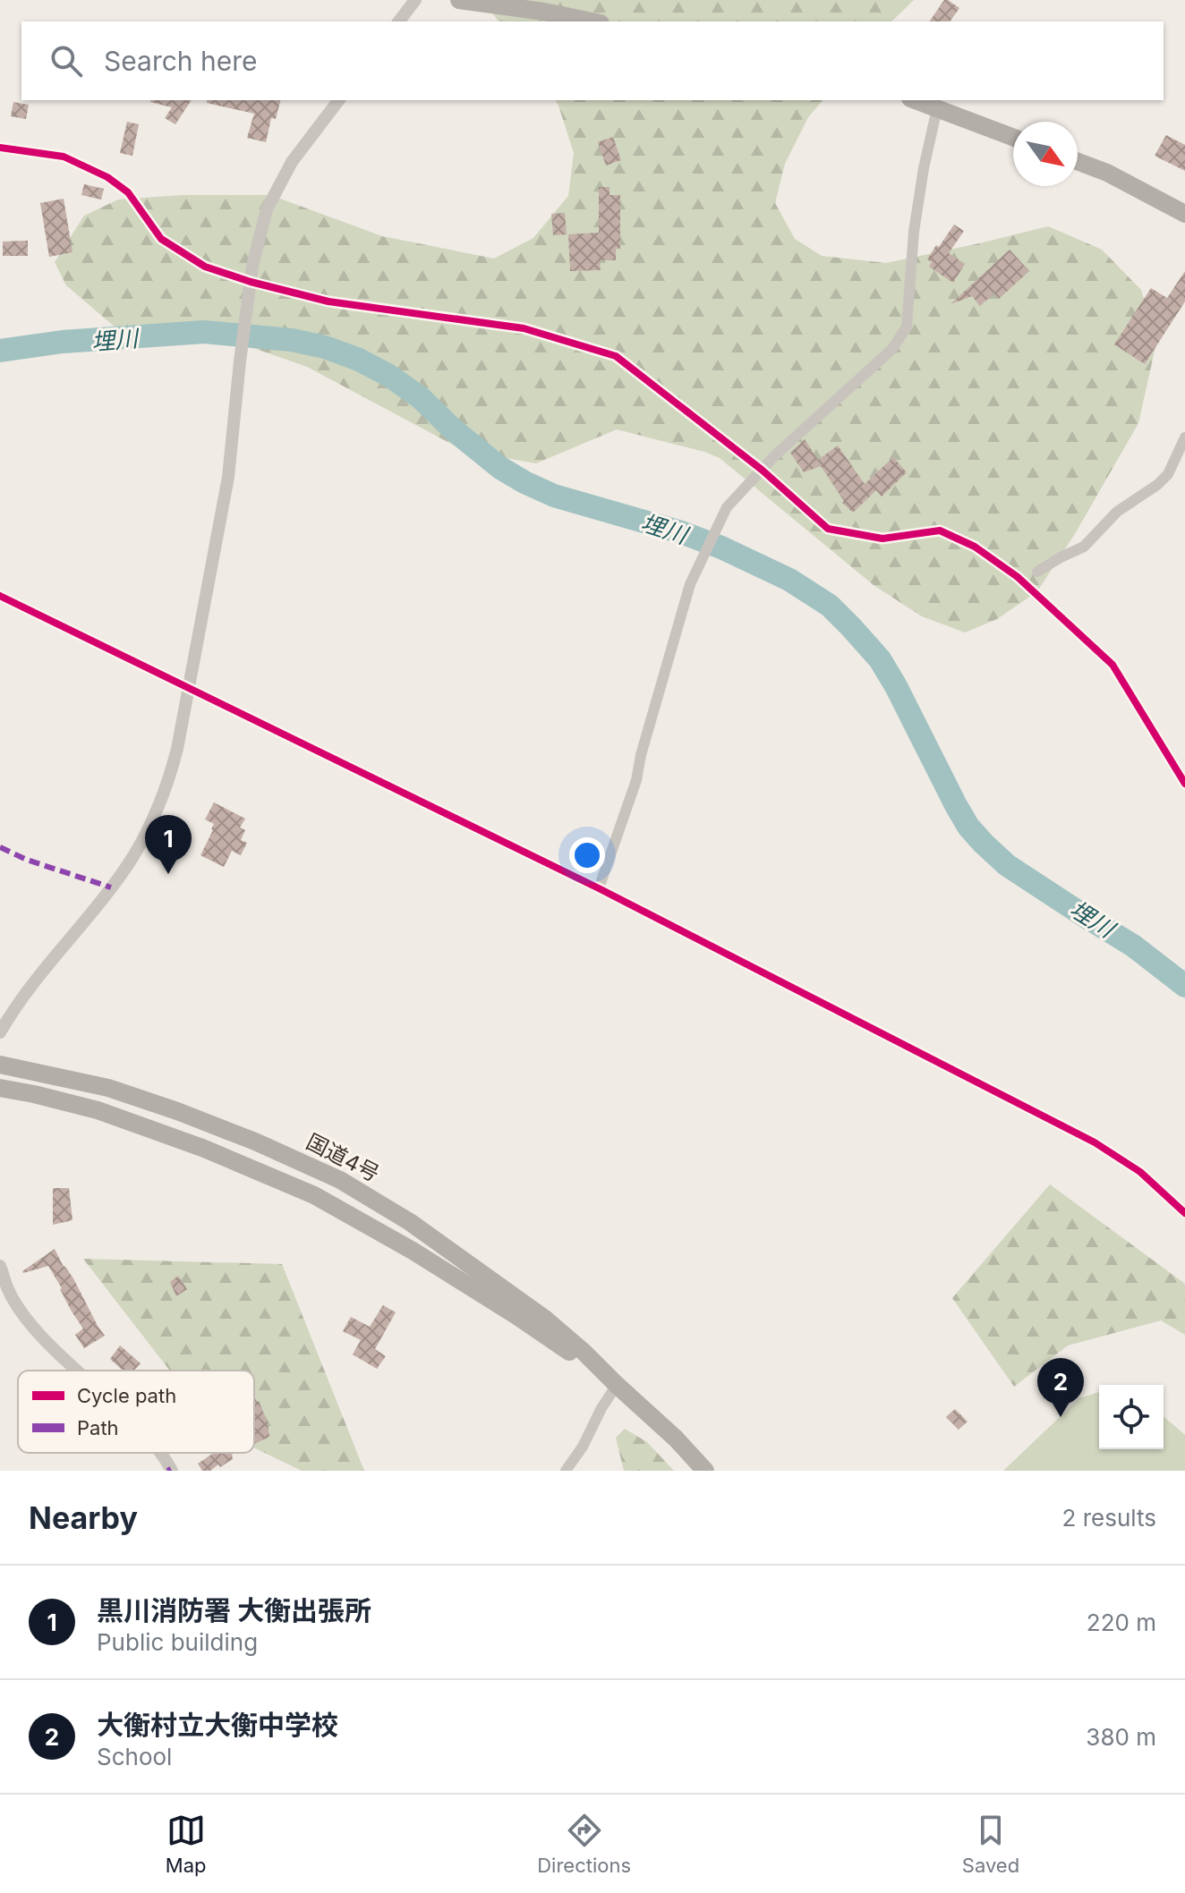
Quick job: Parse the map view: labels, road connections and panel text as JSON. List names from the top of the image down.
{
  "streets": {
    "highway": ["国道4号"]
  },
  "water": ["埋川"],
  "legend": ["Cycle path", "Path"],
  "north": "bottom right",
  "page": {
    "search": "Search here",
    "pins": ["1", "2"],
    "heading": ["Nearby", "2 results"],
    "list": [
      {
        "mark": "1",
        "name": "黒川消防署 大衡出張所",
        "note": "Public building",
        "value": "220 m"
      },
      {
        "mark": "2",
        "name": "大衡村立大衡中学校",
        "note": "School",
        "value": "380 m"
      }
    ],
    "nav": ["Map", "Directions", "Saved"]
  }
}
